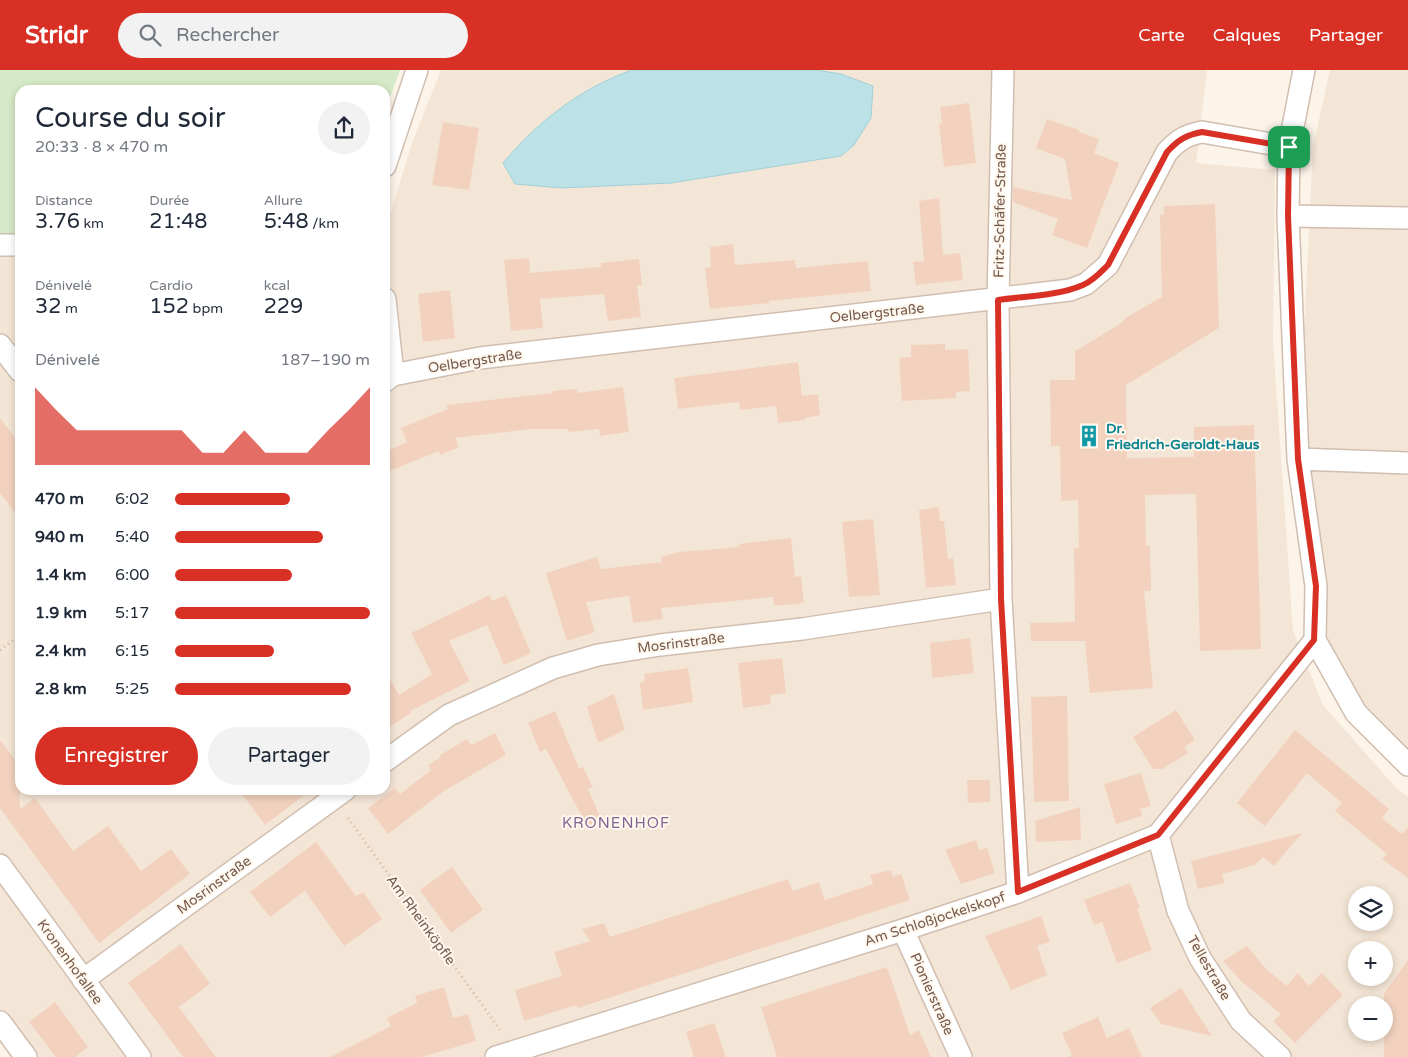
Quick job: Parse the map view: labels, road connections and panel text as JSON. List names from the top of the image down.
{
  "streets": {
    "street": [
      "Fritz-Schäfer-Straße",
      "Oelbergstraße",
      "Mosrinstraße",
      "Am Schloßjockelskopf",
      "Kronenhofallee",
      "Tellestraße",
      "Pionierstraße"
    ],
    "path": ["Am Rheinköpfle"]
  },
  "crossings": [
    ["Fritz-Schäfer-Straße", "Oelbergstraße"],
    ["Fritz-Schäfer-Straße", "Mosrinstraße"],
    ["Fritz-Schäfer-Straße", "Am Schloßjockelskopf"],
    ["Mosrinstraße", "Kronenhofallee"],
    ["Am Schloßjockelskopf", "Am Rheinköpfle"],
    ["Am Schloßjockelskopf", "Tellestraße"],
    ["Am Schloßjockelskopf", "Pionierstraße"]
  ],
  "districts": ["KRONENHOF"],
  "places": {
    "building": ["Dr. Friedrich-Geroldt-Haus"]
  },
  "page": {
    "header": "Stridr",
    "search": "Rechercher",
    "nav": ["Carte", "Calques", "Partager"],
    "heading": ["Course du soir", "20:33 · 8 × 470 m"],
    "stats": [
      ["Distance", "3.76 km"],
      ["Durée", "21:48"],
      ["Allure", "5:48 /km"],
      ["Dénivelé", "32 m"],
      ["Cardio", "152 bpm"],
      ["kcal", "229"]
    ],
    "chart": ["Dénivelé", "187–190 m"],
    "list": [
      {
        "name": "470 m",
        "note": "6:02"
      },
      {
        "name": "940 m",
        "note": "5:40"
      },
      {
        "name": "1.4 km",
        "note": "6:00"
      },
      {
        "name": "1.9 km",
        "note": "5:17"
      },
      {
        "name": "2.4 km",
        "note": "6:15"
      },
      {
        "name": "2.8 km",
        "note": "5:25"
      }
    ],
    "buttons": ["Enregistrer", "Partager"],
    "map_buttons": ["+", "−"]
  }
}
